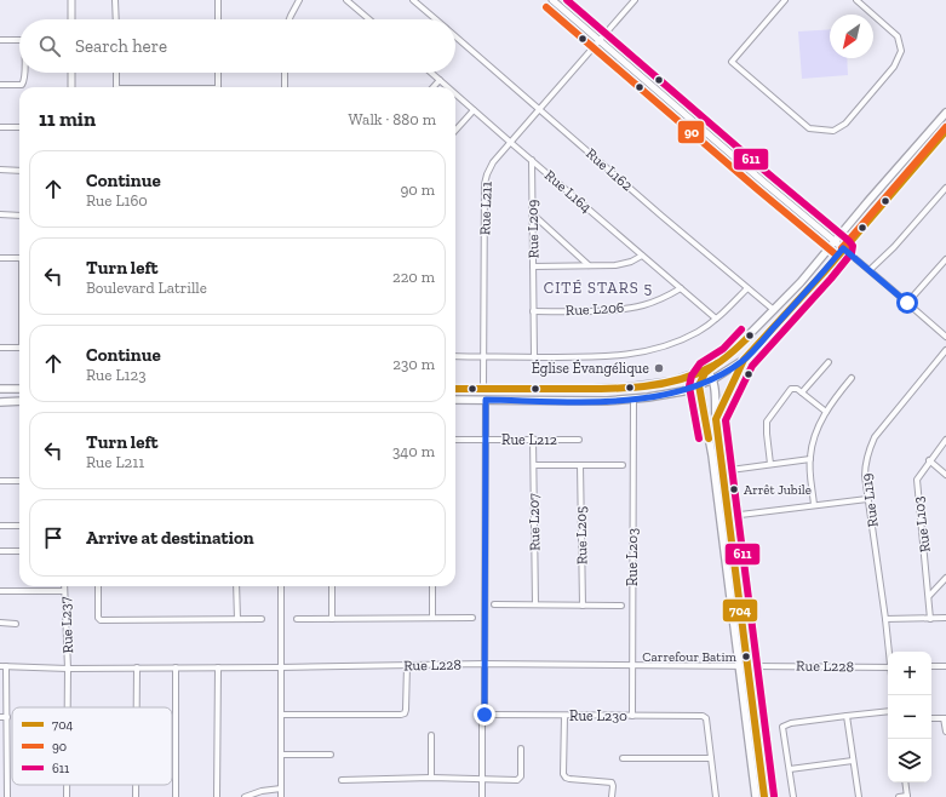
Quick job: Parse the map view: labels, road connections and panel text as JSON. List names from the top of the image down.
{
  "streets": {
    "street": [
      "Rue L162",
      "Rue L164",
      "Rue L211",
      "Rue L209",
      "Rue L206",
      "Rue L212",
      "Rue L119",
      "Rue L207",
      "Rue L103",
      "Rue L205",
      "Rue L203",
      "Rue L237",
      "Rue L228",
      "Rue L230"
    ]
  },
  "crossings": [
    ["Rue L162", "Rue L211"],
    ["Rue L164", "Rue L211"],
    ["Rue L164", "Rue L209"],
    ["Rue L164", "Rue L206"],
    ["Rue L209", "Rue L206"],
    ["Rue L212", "Rue L207"],
    ["Rue L203", "Rue L228"],
    ["Rue L203", "Rue L230"],
    ["Rue L237", "Rue L228"]
  ],
  "districts": ["CITÉ STARS 5"],
  "places": ["Église Évangélique", "Arrêt Jubile", "Carrefour Batim"],
  "lines": ["transit line 611", "transit line 90", "transit line 704"],
  "legend": ["704", "90", "611"],
  "north": "bottom left",
  "page": {
    "search": "Search here",
    "heading": ["11 min", "Walk · 880 m"],
    "list": [
      ["Continue", "Rue L160", "90 m"],
      ["Turn left", "Boulevard Latrille", "220 m"],
      ["Continue", "Rue L123", "230 m"],
      ["Turn left", "Rue L211", "340 m"],
      "Arrive at destination"
    ],
    "map_buttons": ["+", "−"]
  }
}
